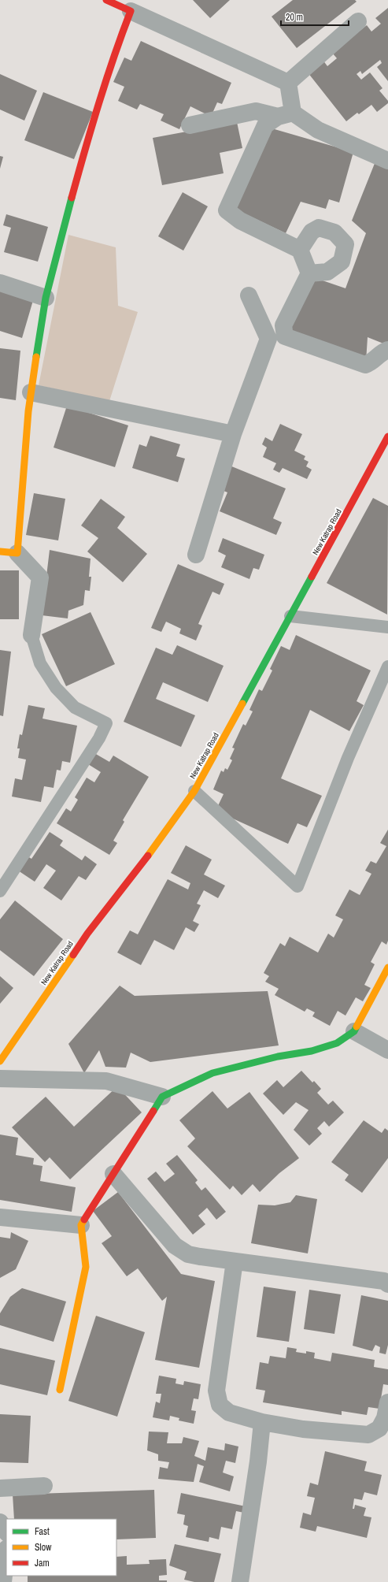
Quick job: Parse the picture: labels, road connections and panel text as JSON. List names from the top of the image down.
{
  "streets": {
    "street": ["New Katrap Road"]
  },
  "legend": ["Fast", "Slow", "Jam"],
  "scale_bar": "20 m"
}
